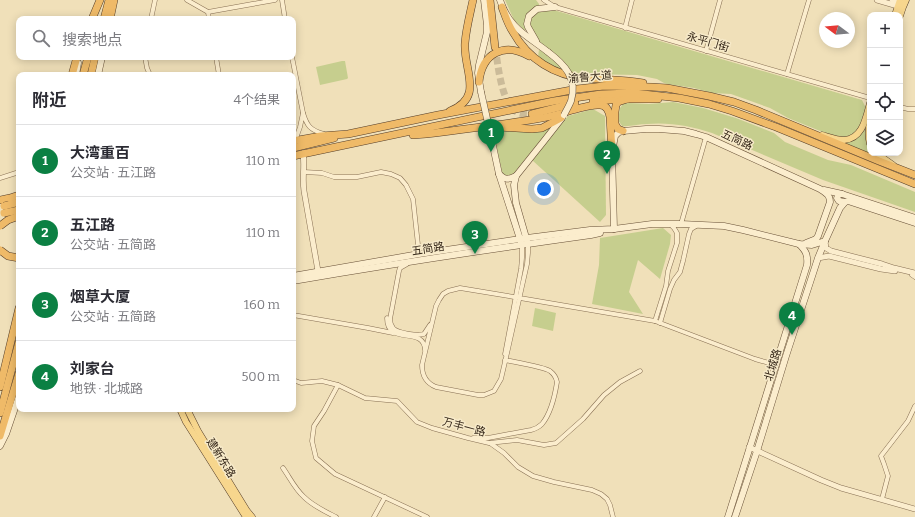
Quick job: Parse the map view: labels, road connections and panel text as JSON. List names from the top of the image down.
{
  "streets": {
    "highway": ["渝鲁大道"],
    "main road": ["五简路", "北城路", "建新东路"],
    "street": ["永平门街", "万丰一路"]
  },
  "crossings": [
    ["五简路", "北城路"]
  ],
  "north": "left",
  "page": {
    "map_buttons": ["+", "−"],
    "search": "搜索地点",
    "heading": ["附近", "4个结果"],
    "pins": [
      "1",
      "2",
      "3",
      "4"
    ],
    "list": [
      {
        "mark": "1",
        "name": "大湾重百",
        "note": "公交站 · 五江路",
        "value": "110 m"
      },
      {
        "mark": "2",
        "name": "五江路",
        "note": "公交站 · 五简路",
        "value": "110 m"
      },
      {
        "mark": "3",
        "name": "烟草大厦",
        "note": "公交站 · 五简路",
        "value": "160 m"
      },
      {
        "mark": "4",
        "name": "刘家台",
        "note": "地铁 · 北城路",
        "value": "500 m"
      }
    ]
  }
}
